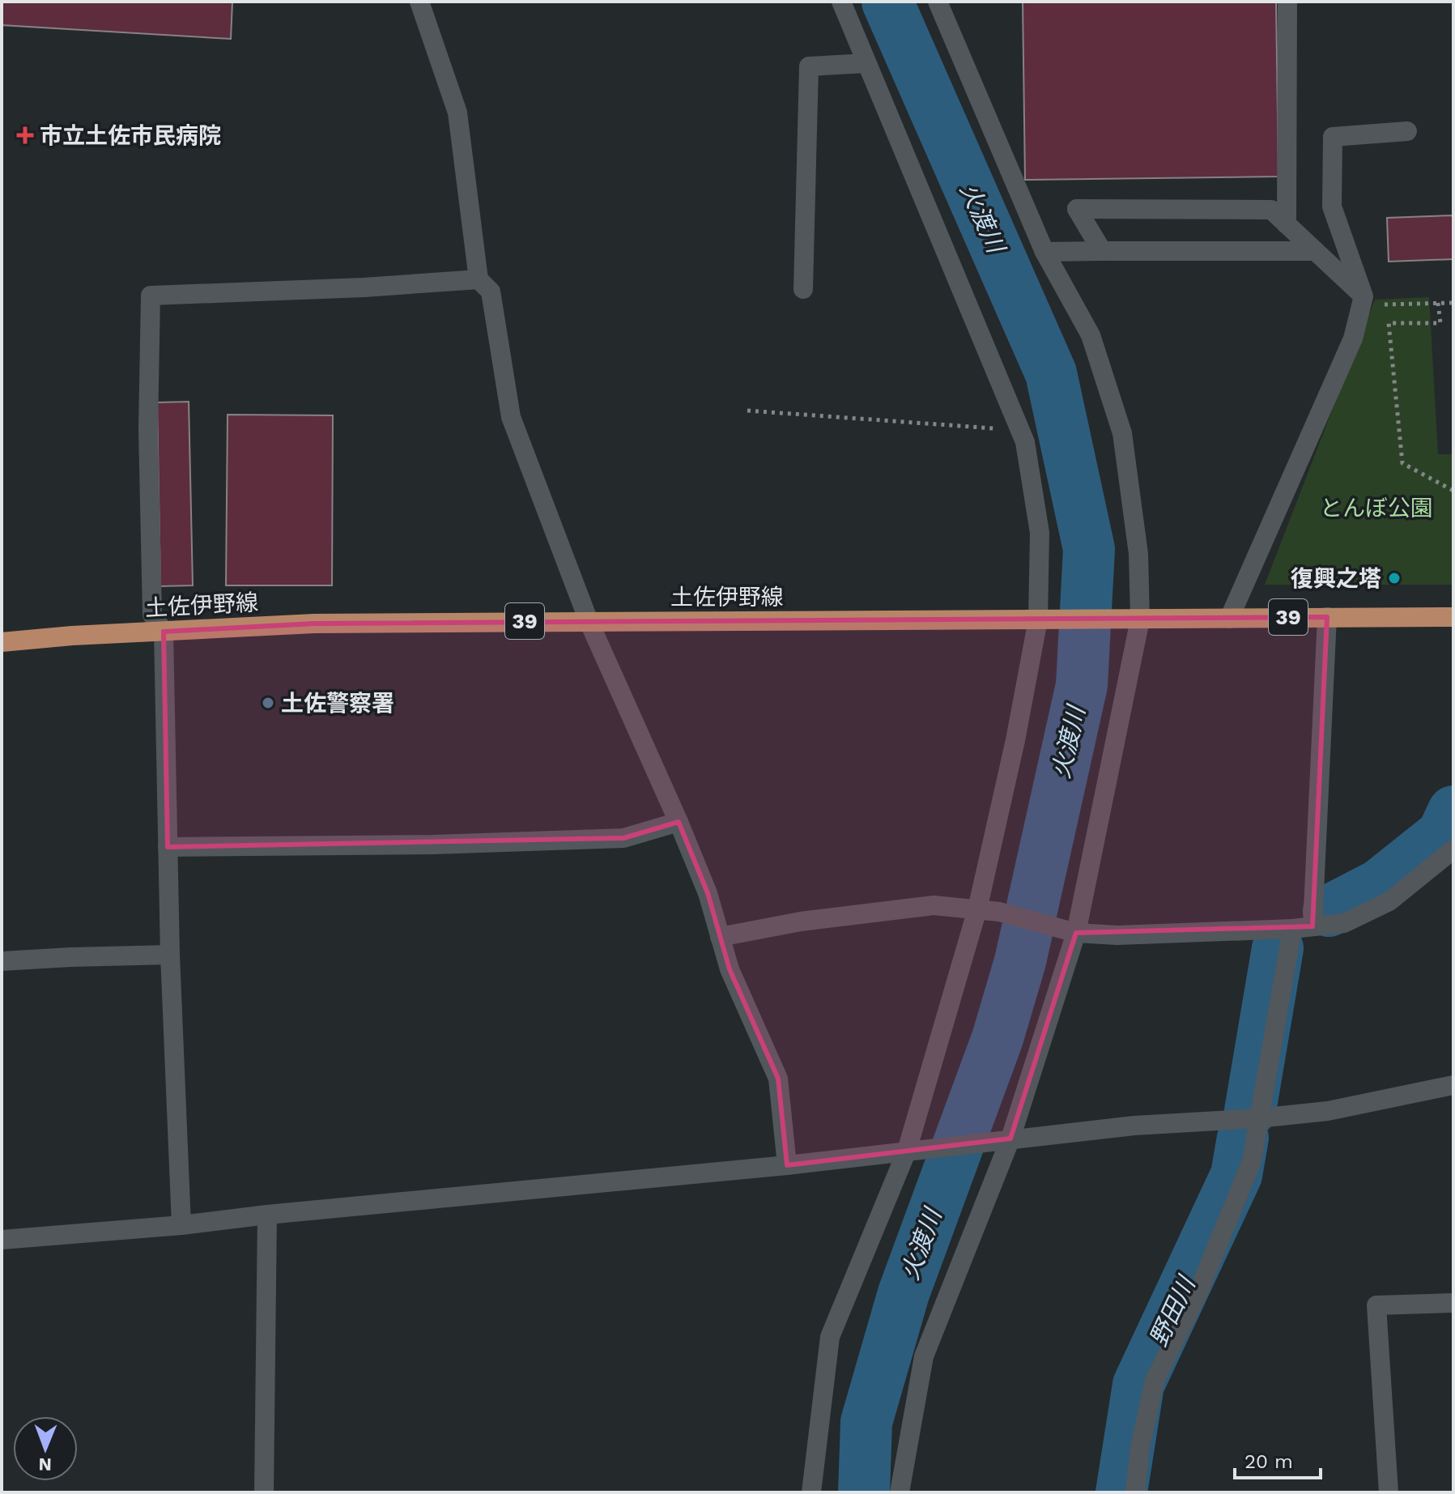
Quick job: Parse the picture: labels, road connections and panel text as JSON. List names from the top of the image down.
{
  "streets": {
    "main road": ["土佐伊野線", "39"]
  },
  "water": ["火渡川", "野田川"],
  "parks": ["とんぼ公園"],
  "places": {
    "health": ["市立土佐市民病院"],
    "other": ["復興之塔", "土佐警察署"]
  },
  "scale_bar": "20 m",
  "north": "bottom"
}
